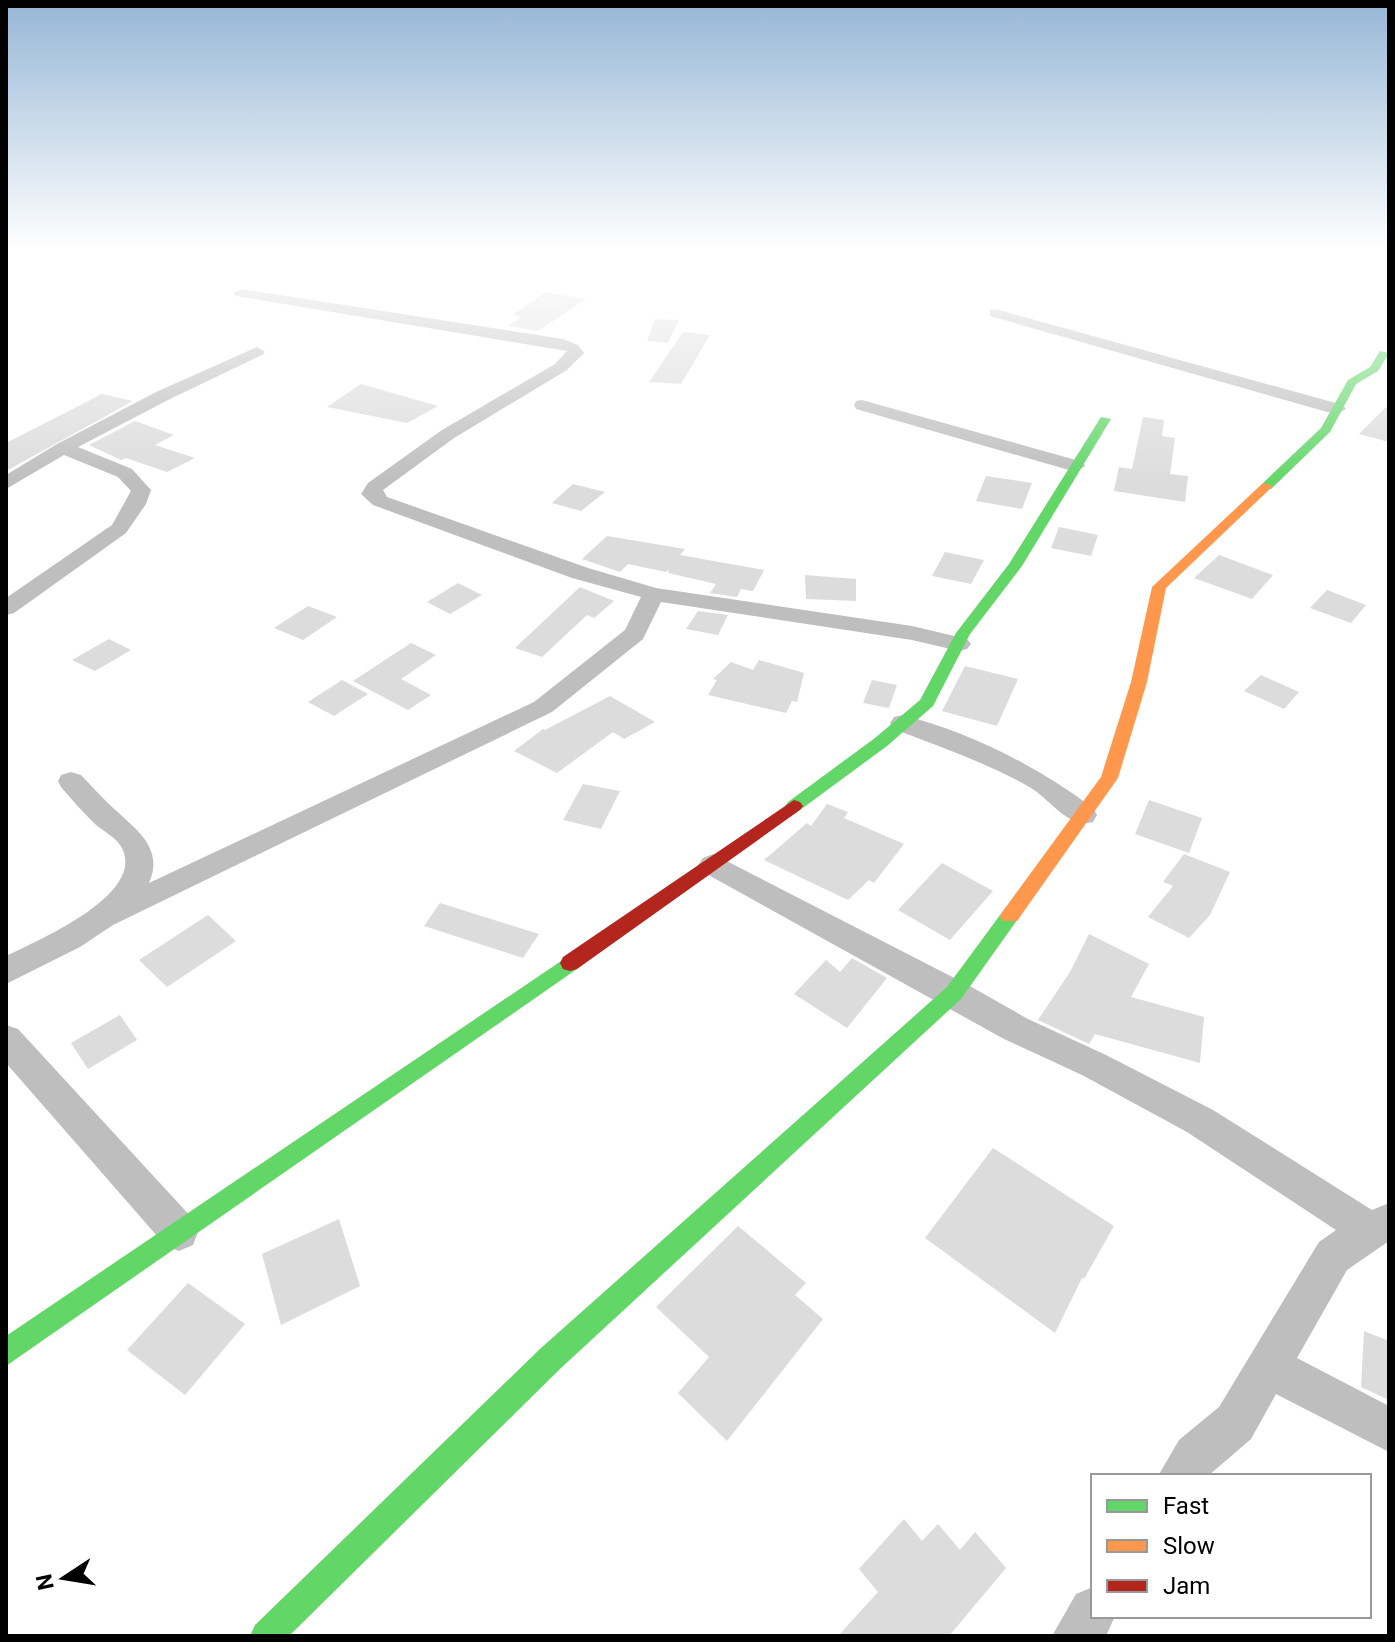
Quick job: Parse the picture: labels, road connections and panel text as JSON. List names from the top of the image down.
{
  "legend": ["Fast", "Slow", "Jam"],
  "north": "left"
}
